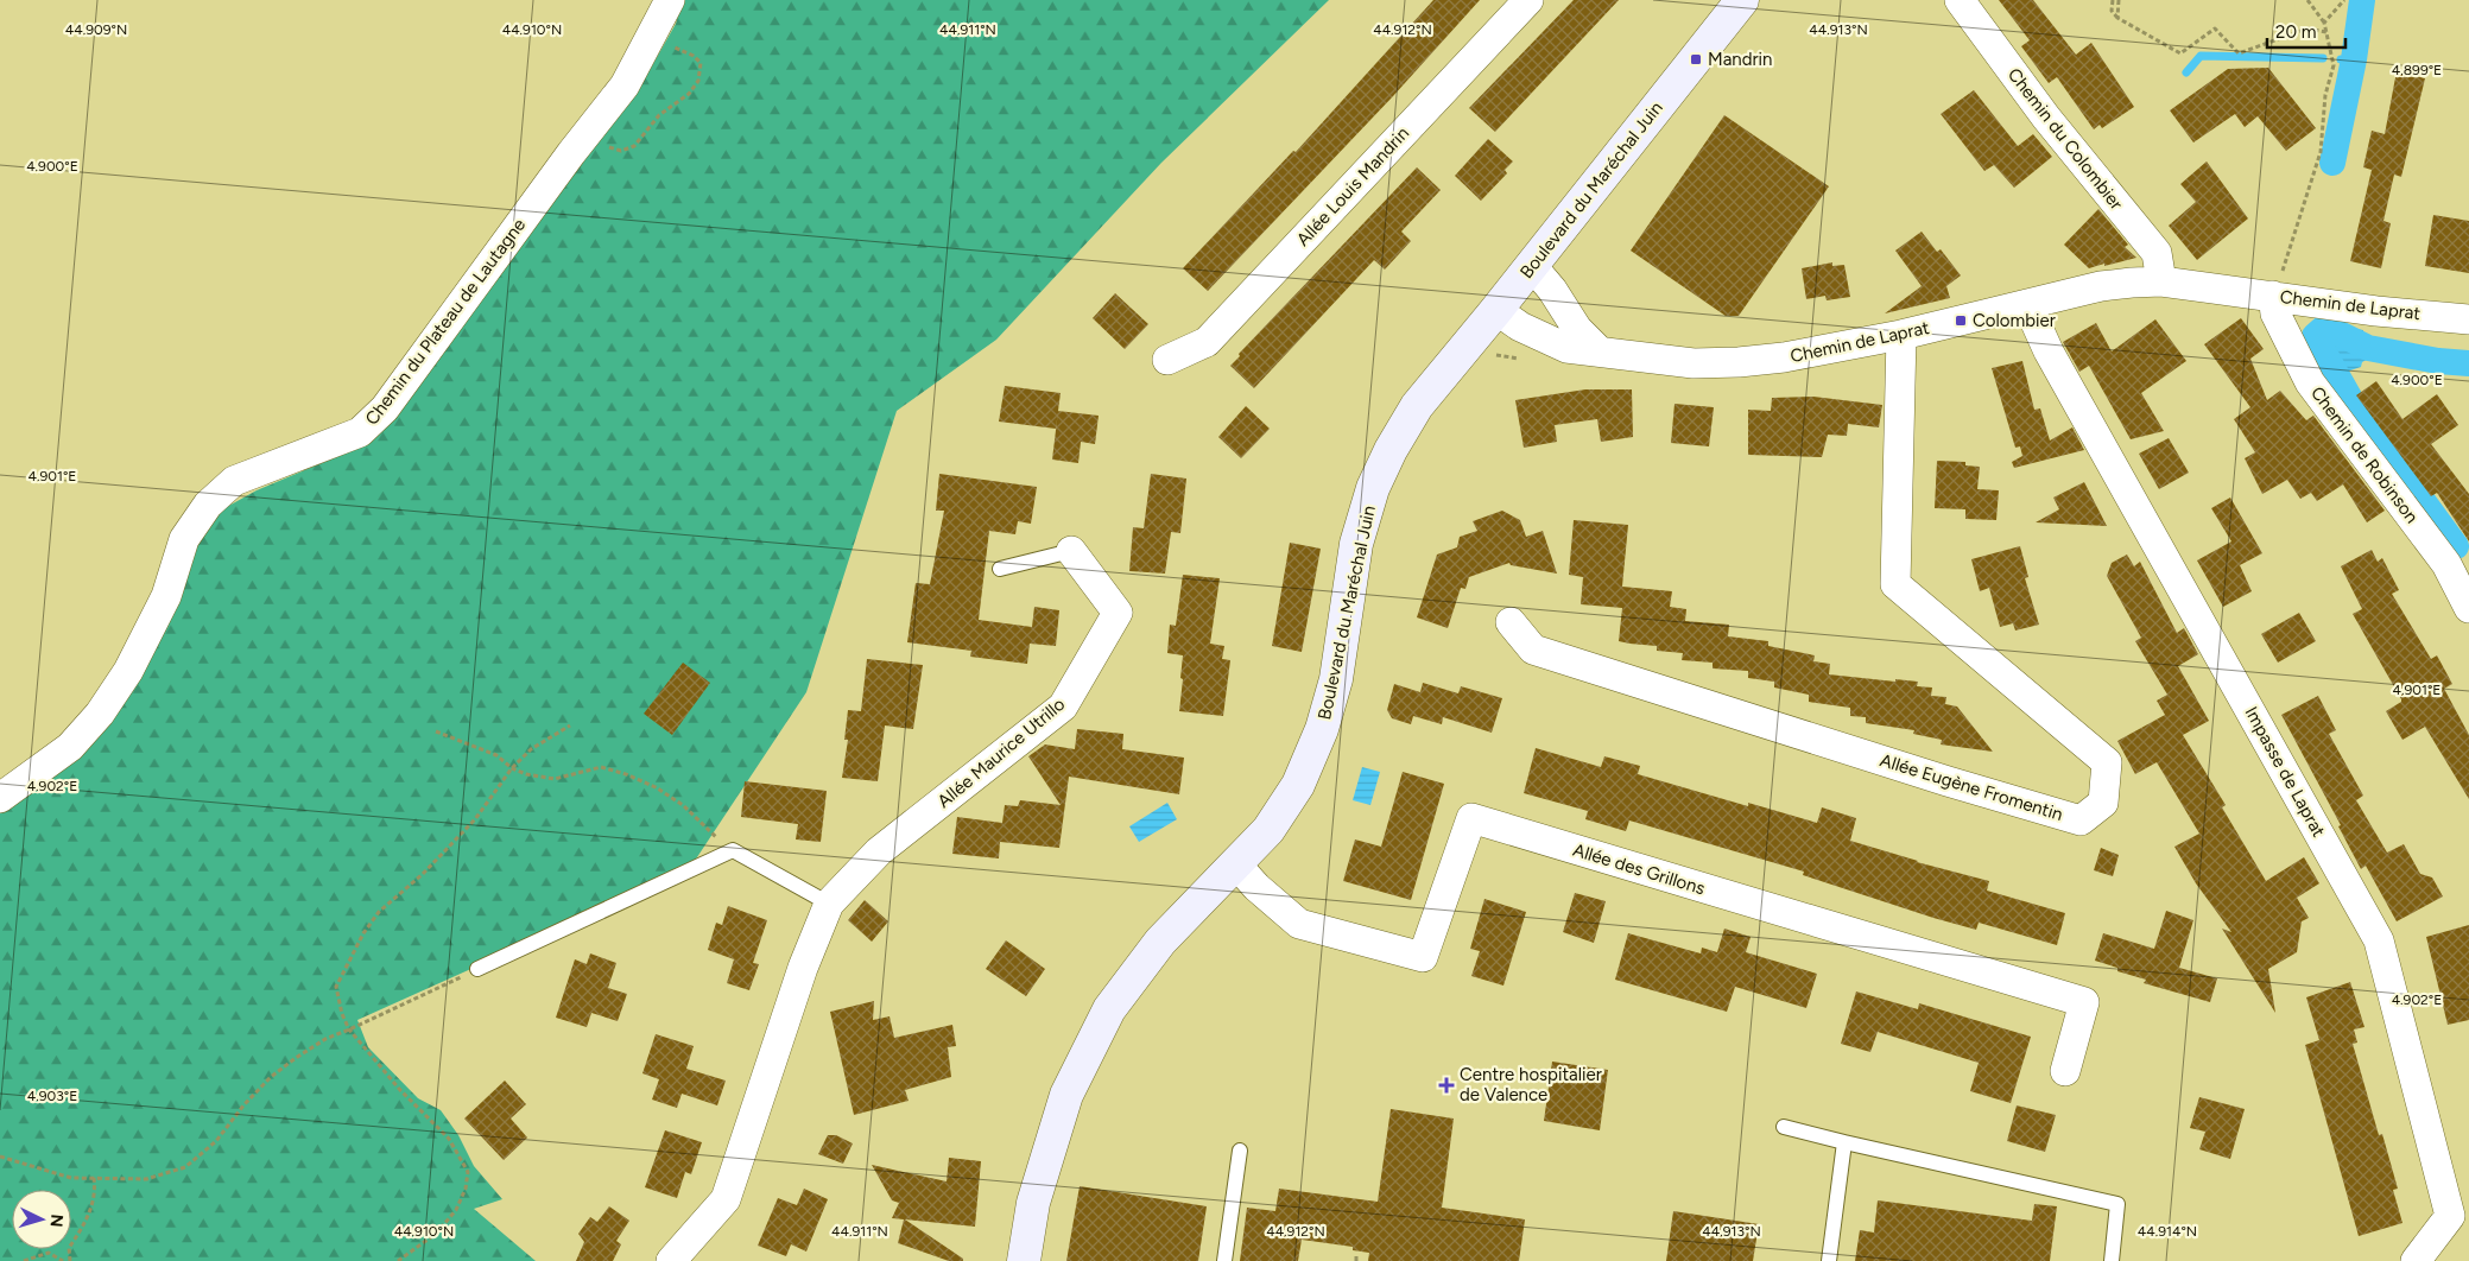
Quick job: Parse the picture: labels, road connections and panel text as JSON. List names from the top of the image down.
{
  "streets": {
    "main road": ["Boulevard du Maréchal Juin"],
    "street": [
      "Chemin du Colombier",
      "Allée Louis Mandrin",
      "Chemin de Laprat",
      "Chemin du Plateau de Lautagne",
      "Chemin de Robinson",
      "Allée Maurice Utrillo",
      "Impasse de Laprat",
      "Allée Eugène Fromentin",
      "Allée des Grillons"
    ]
  },
  "crossings": [
    ["Chemin du Colombier", "Chemin de Laprat"],
    ["Boulevard du Maréchal Juin", "Chemin de Laprat"],
    ["Boulevard du Maréchal Juin", "Allée des Grillons"],
    ["Chemin de Laprat", "Chemin de Robinson"],
    ["Chemin de Laprat", "Impasse de Laprat"],
    ["Chemin de Laprat", "Allée Eugène Fromentin"]
  ],
  "places": {
    "transit": ["Mandrin", "Colombier"],
    "health": ["Centre hospitalier de Valence"]
  },
  "scale_bar": "20 m",
  "north": "right",
  "coordinates": [
    "44.909°N",
    "44.910°N",
    "44.911°N",
    "44.912°N",
    "44.913°N",
    "4.899°E",
    "4.900°E",
    "4.901°E",
    "4.902°E",
    "4.903°E",
    "44.914°N"
  ]
}
